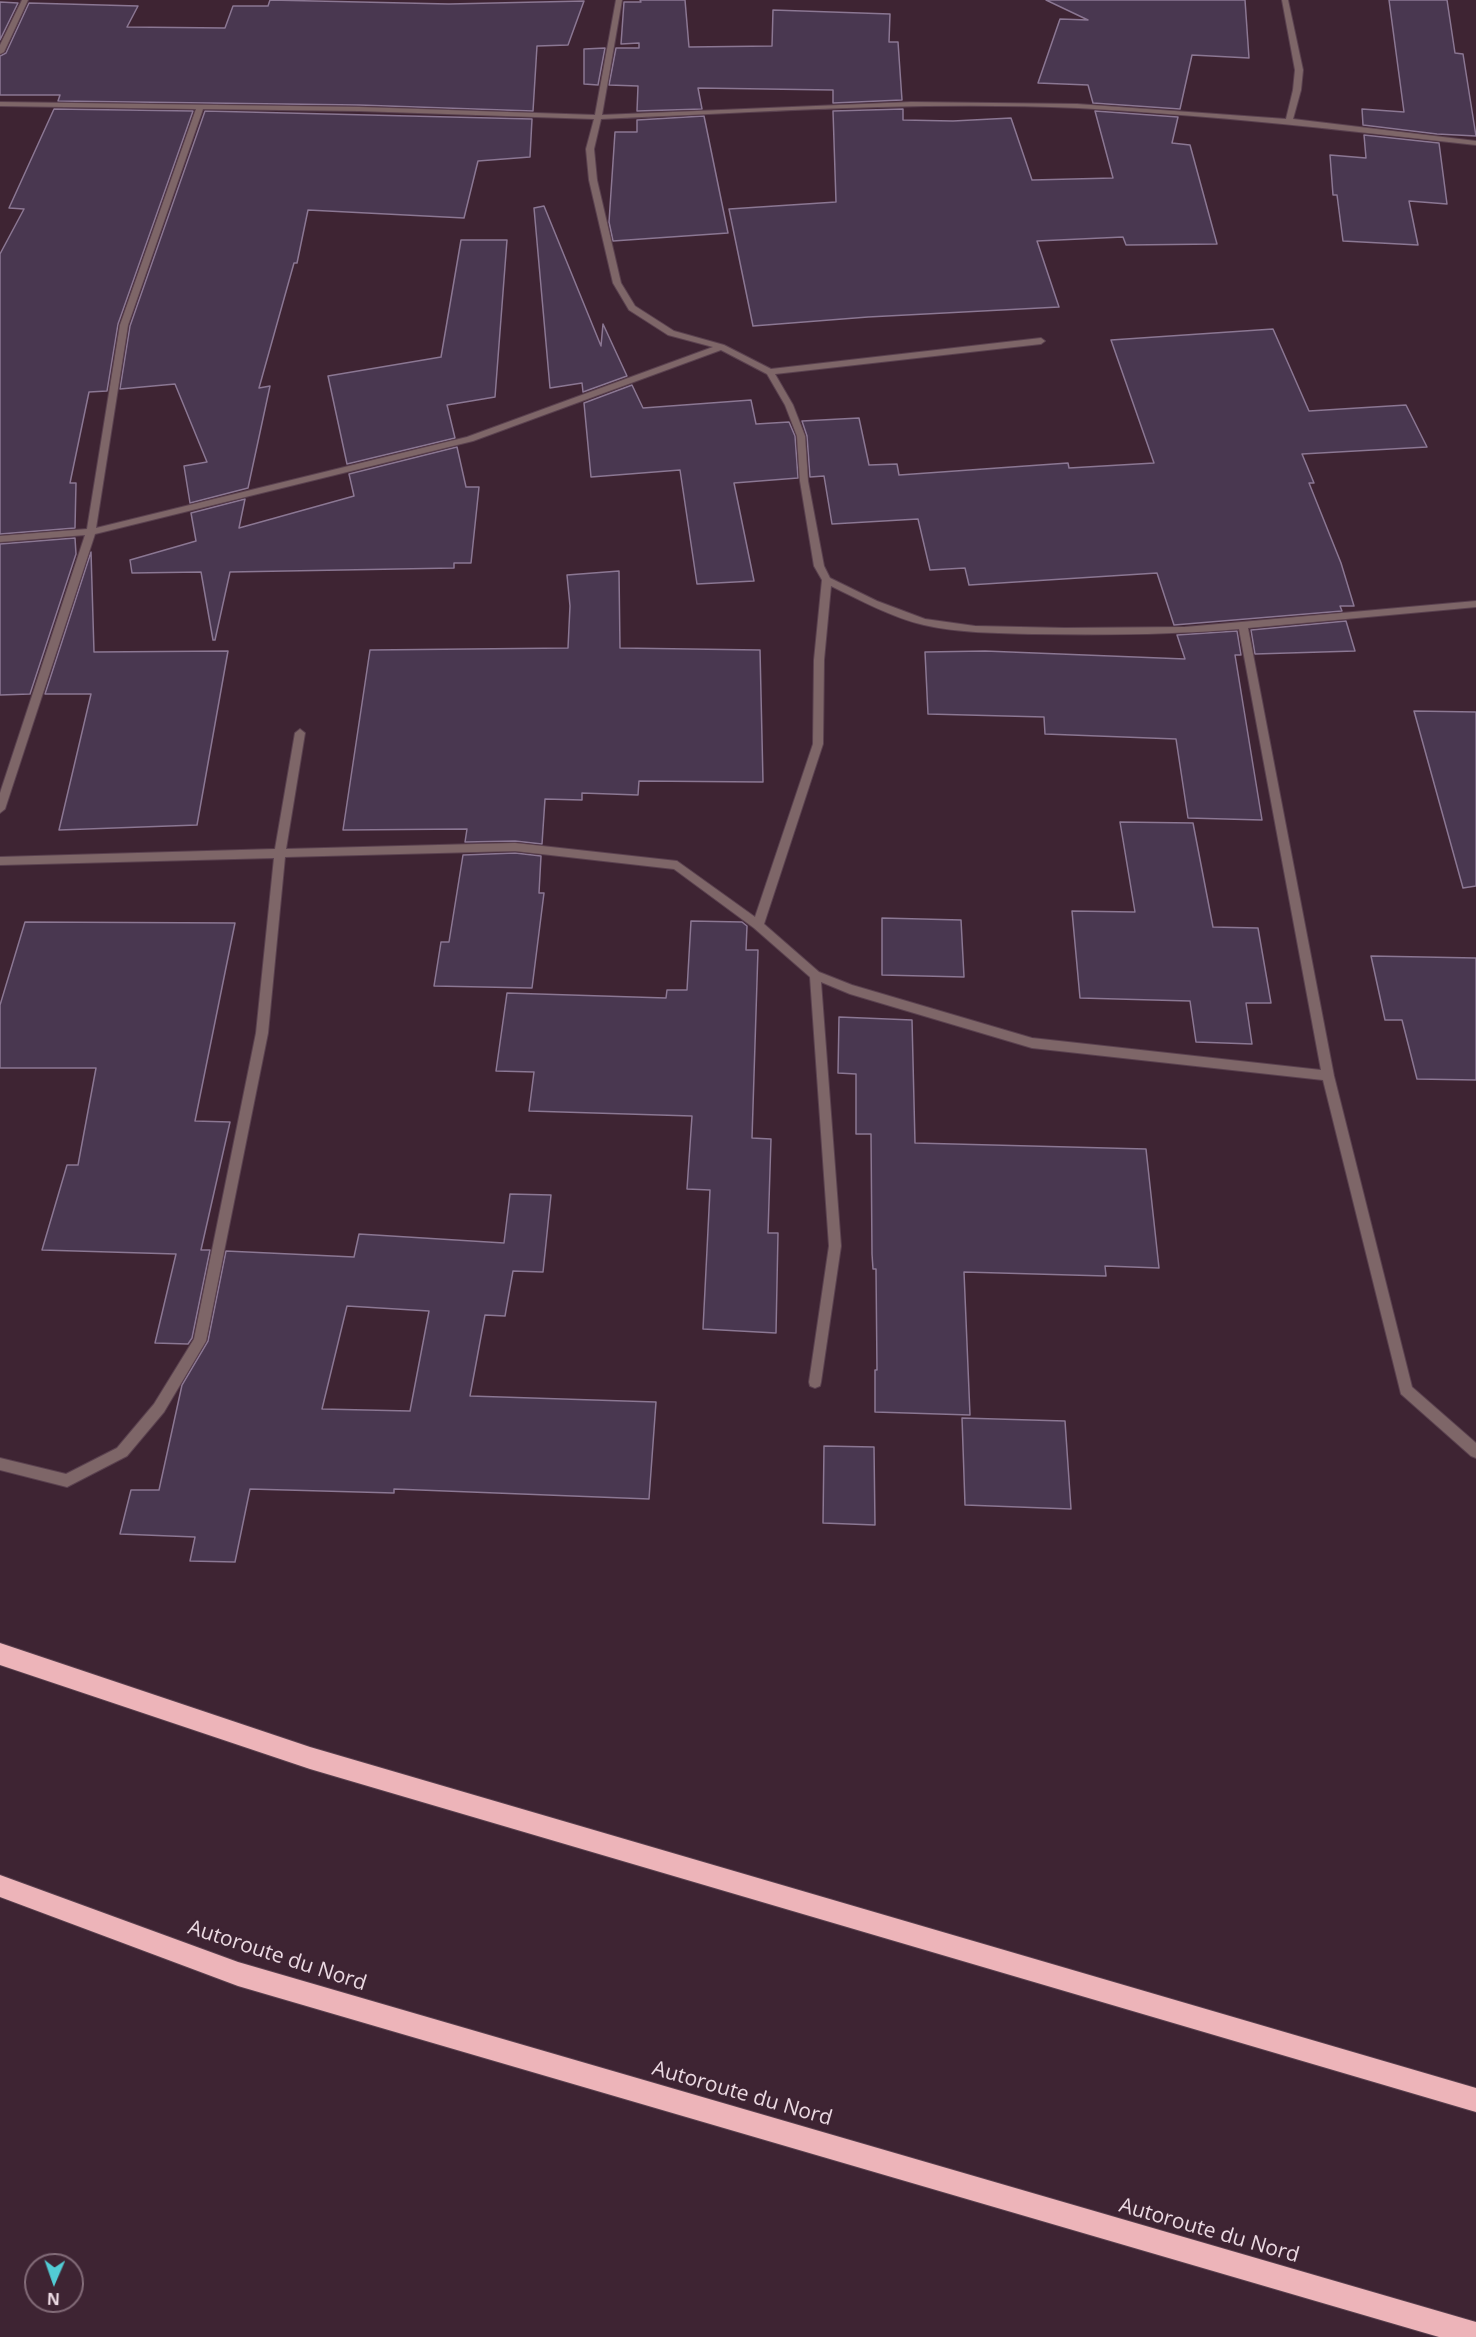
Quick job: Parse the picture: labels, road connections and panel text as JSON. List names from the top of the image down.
{
  "streets": {
    "highway": ["Autoroute du Nord"]
  },
  "north": "bottom"
}
